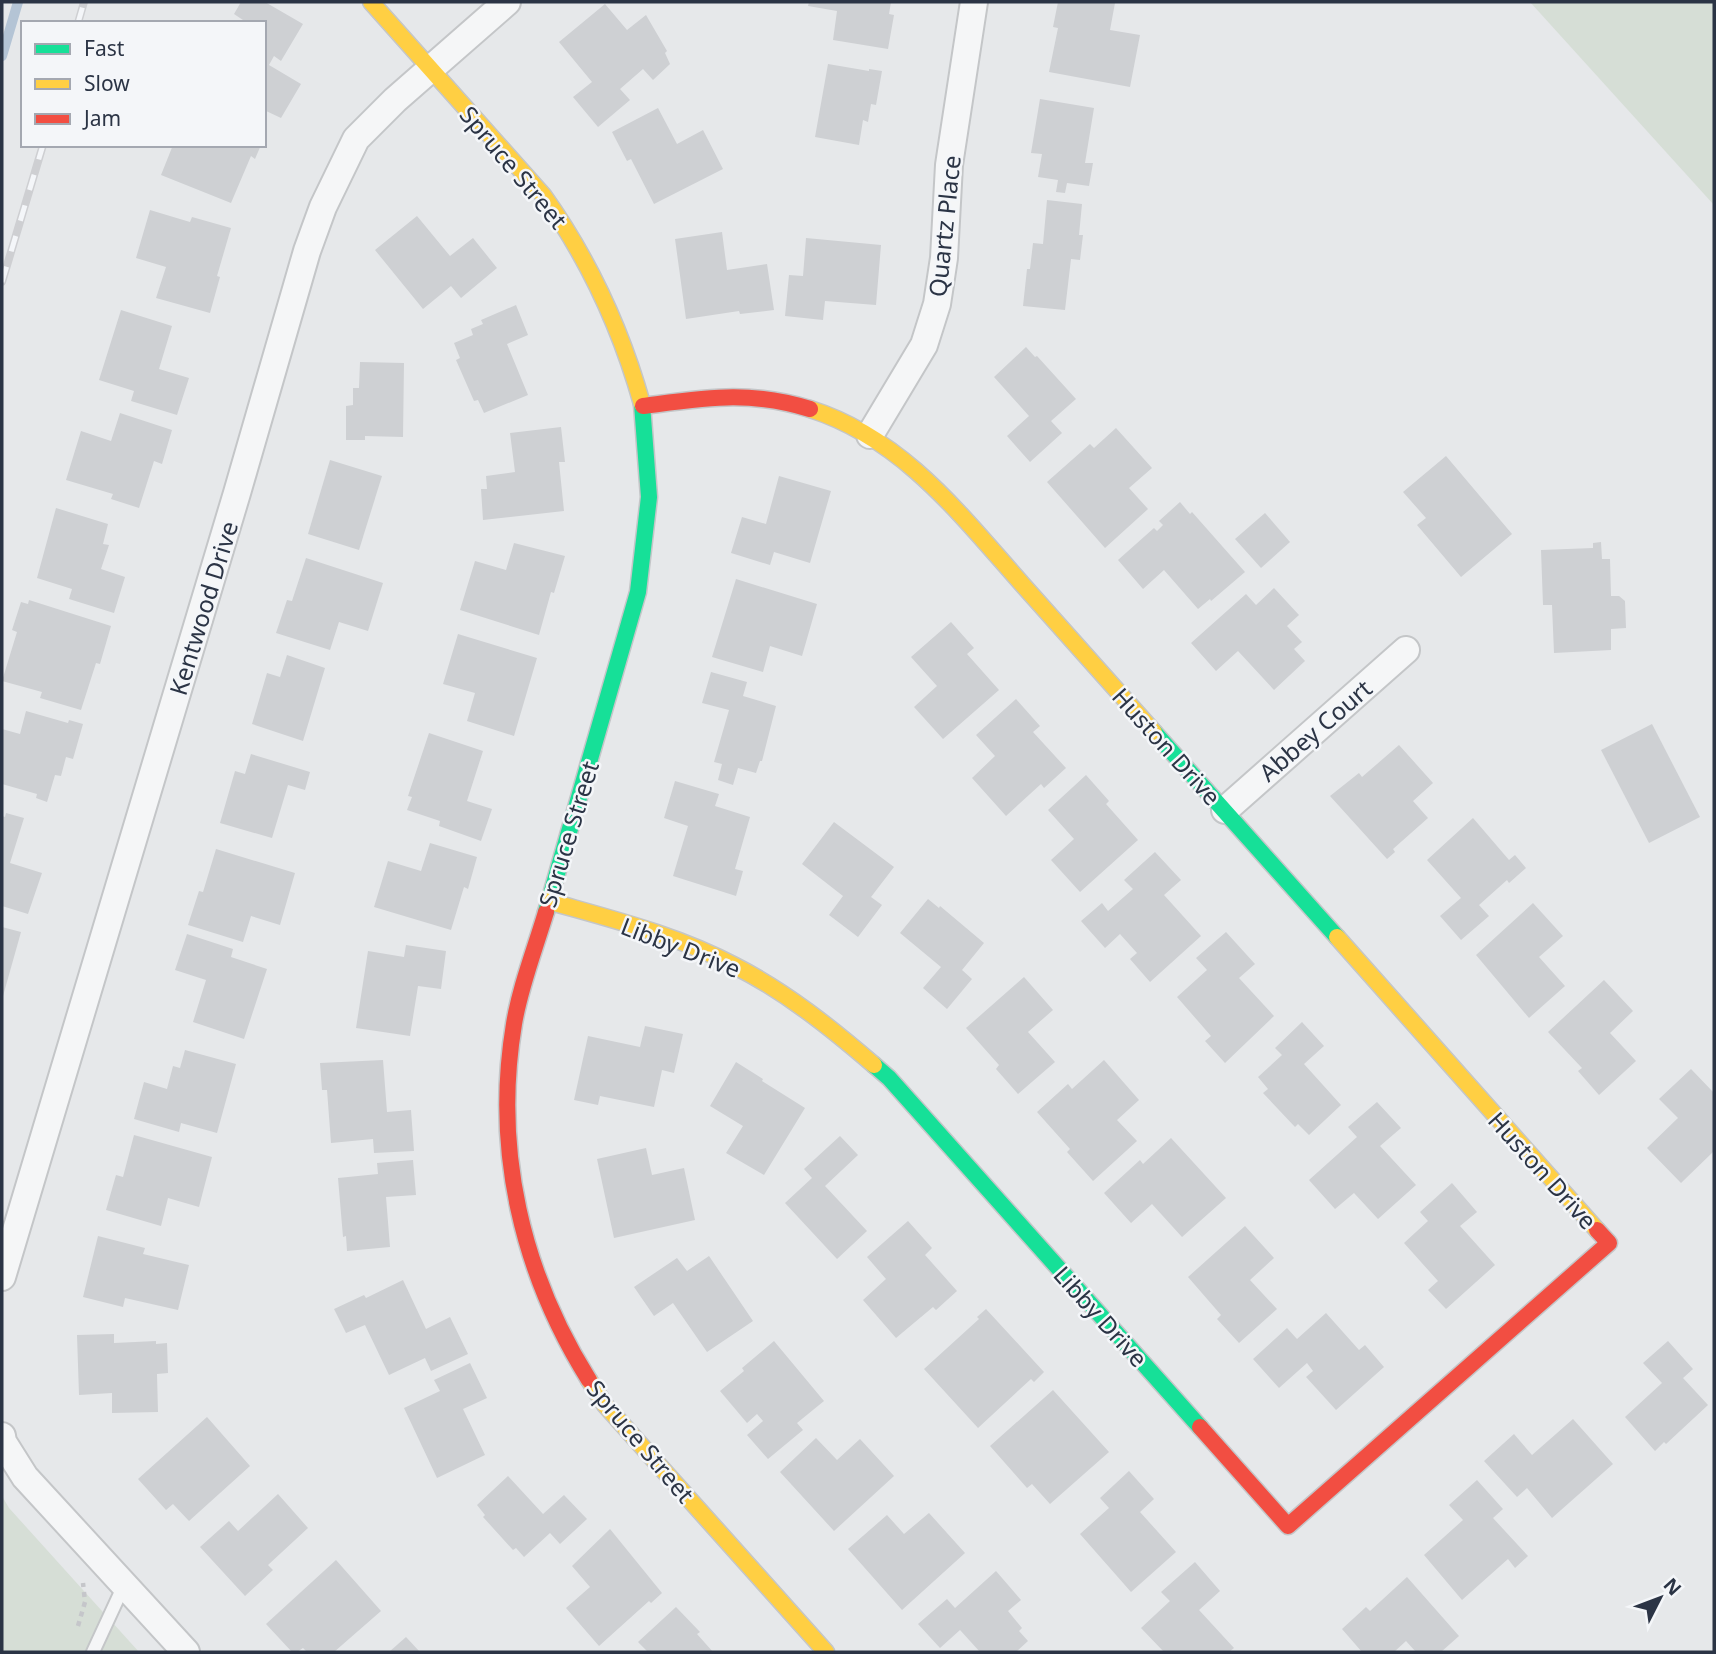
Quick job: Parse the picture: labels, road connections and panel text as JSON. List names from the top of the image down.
{
  "streets": {
    "street": [
      "Spruce Street",
      "Quartz Place",
      "Kentwood Drive",
      "Abbey Court",
      "Huston Drive",
      "Libby Drive"
    ]
  },
  "crossings": [
    ["Spruce Street", "Kentwood Drive"],
    ["Spruce Street", "Huston Drive"],
    ["Spruce Street", "Libby Drive"],
    ["Quartz Place", "Huston Drive"],
    ["Abbey Court", "Huston Drive"],
    ["Huston Drive", "Libby Drive"]
  ],
  "legend": ["Fast", "Slow", "Jam"],
  "north": "top right"
}
